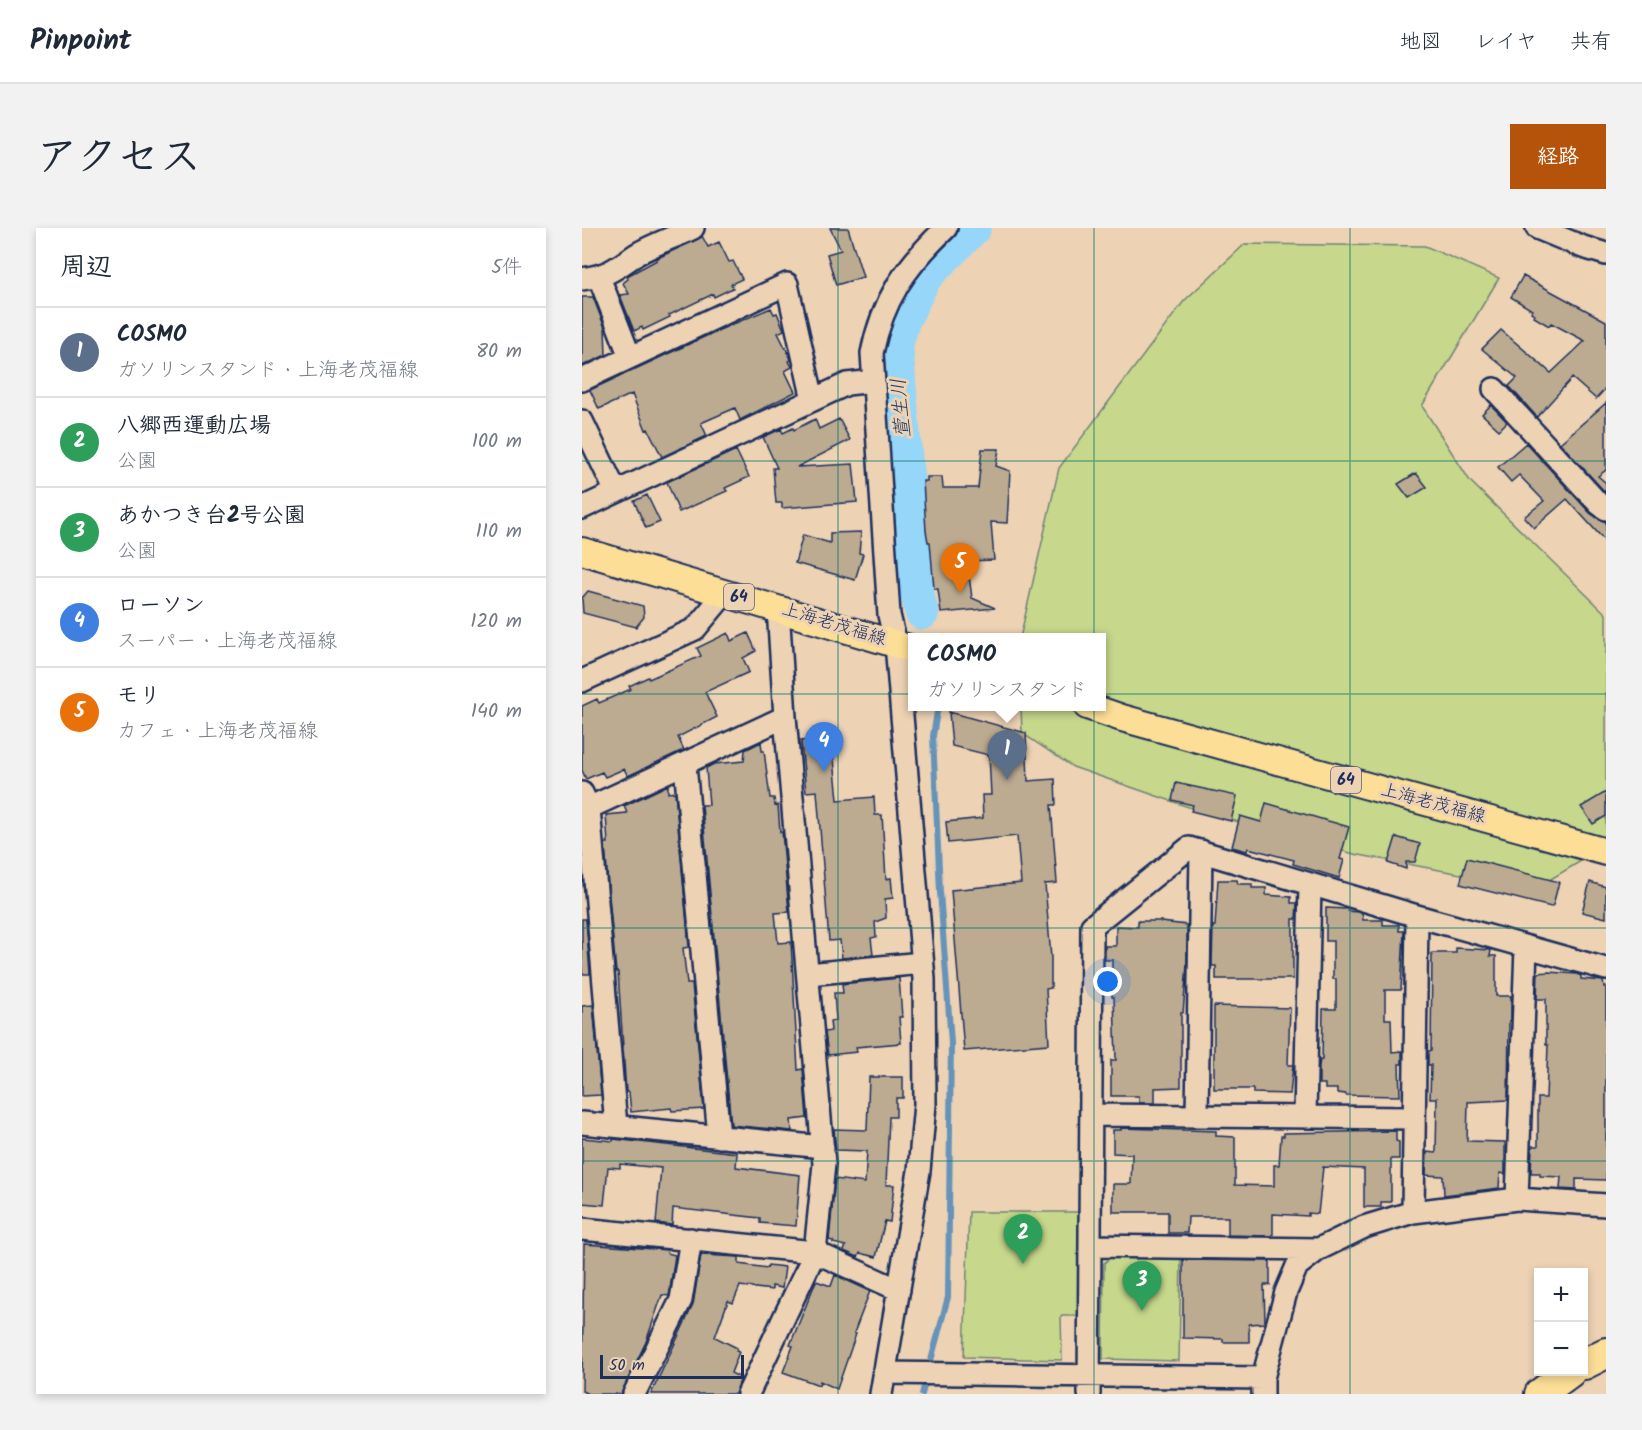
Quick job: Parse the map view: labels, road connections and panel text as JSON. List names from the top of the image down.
{
  "streets": {
    "main road": ["64", "上海老茂福線"]
  },
  "water": ["萱生川"],
  "scale_bar": "50 m",
  "page": {
    "header": "Pinpoint",
    "nav": ["地図", "レイヤ", "共有"],
    "title": "アクセス",
    "buttons": "経路",
    "heading": ["周辺", "5件"],
    "list": [
      {
        "mark": "1",
        "name": "COSMO",
        "note": "ガソリンスタンド · 上海老茂福線",
        "value": "80 m"
      },
      {
        "mark": "2",
        "name": "八郷西運動広場",
        "note": "公園",
        "value": "100 m"
      },
      {
        "mark": "3",
        "name": "あかつき台2号公園",
        "note": "公園",
        "value": "110 m"
      },
      {
        "mark": "4",
        "name": "ローソン",
        "note": "スーパー · 上海老茂福線",
        "value": "120 m"
      },
      {
        "mark": "5",
        "name": "モリ",
        "note": "カフェ · 上海老茂福線",
        "value": "140 m"
      }
    ],
    "pins": [
      "5",
      "4",
      "1",
      "2",
      "3"
    ],
    "popup": ["COSMO", "ガソリンスタンド"],
    "map_buttons": ["+", "−"],
    "scale": "50 m"
  }
}
